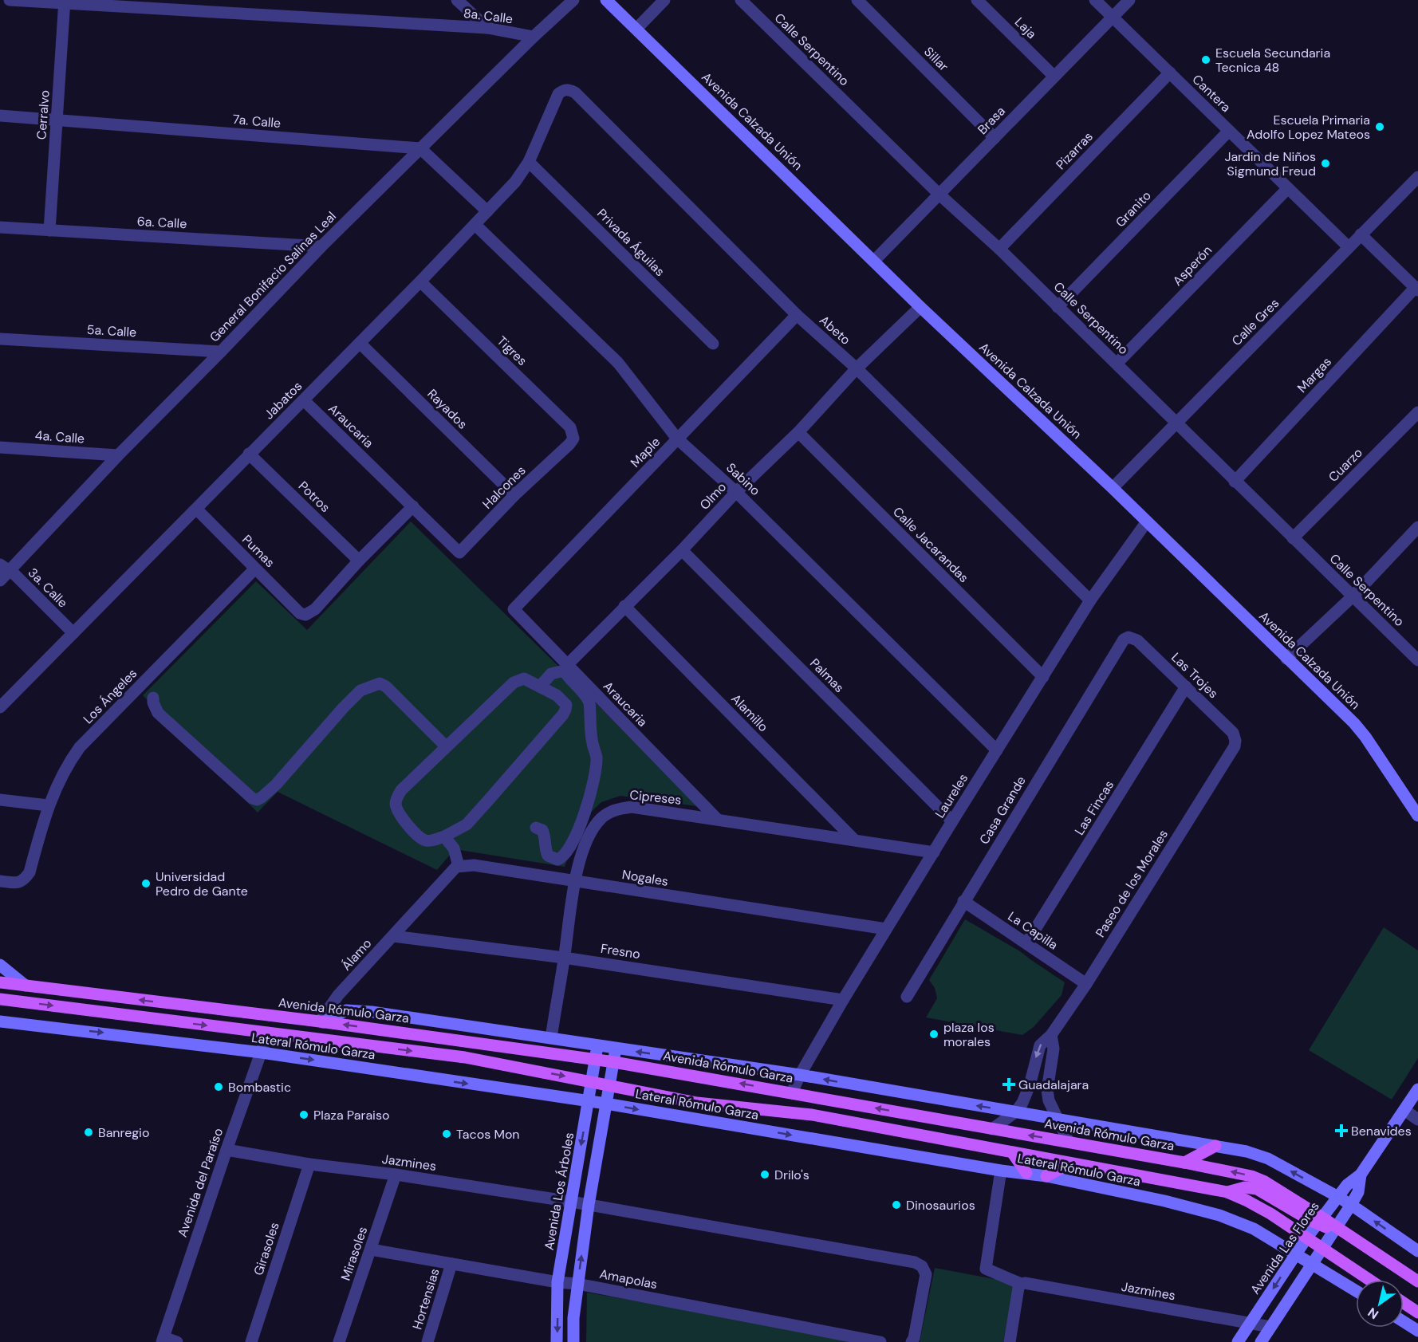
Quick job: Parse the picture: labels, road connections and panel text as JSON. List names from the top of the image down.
{
  "streets": {
    "main road": ["Avenida Rómulo Garza"],
    "street": [
      "8a. Calle",
      "Laja",
      "Calle Serpentino",
      "Sillar",
      "Cantera",
      "Cerralvo",
      "Brasa",
      "7a. Calle",
      "Avenida Calzada Unión",
      "Pizarras",
      "Granito",
      "6a. Calle",
      "Privada Águilas",
      "Asperón",
      "General Bonifacio Salinas Leal",
      "Calle Gres",
      "Abeto",
      "5a. Calle",
      "Tigres",
      "Margas",
      "Jabatos",
      "Rayados",
      "Araucaria",
      "4a. Calle",
      "Maple",
      "Cuarzo",
      "Sabino",
      "Halcones",
      "Olmo",
      "Potros",
      "Calle Jacarandas",
      "Pumas",
      "3a. Calle",
      "Palmas",
      "Las Trojes",
      "Los Ángeles",
      "Alamillo",
      "Laureles",
      "Cipreses",
      "Las Fincas",
      "Casa Grande",
      "Nogales",
      "Paseo de los Morales",
      "La Capilla",
      "Fresno",
      "Álamo",
      "Lateral Rómulo Garza",
      "Jazmines",
      "Avenida del Paraíso",
      "Avenida Los Árboles",
      "Avenida Las Flores",
      "Girasoles",
      "Mirasoles",
      "Amapolas",
      "Hortensias"
    ]
  },
  "crossings": [
    ["8a. Calle", "Cerralvo"],
    ["8a. Calle", "General Bonifacio Salinas Leal"],
    ["Laja", "Brasa"],
    ["Calle Serpentino", "Brasa"],
    ["Calle Serpentino", "Pizarras"],
    ["Calle Serpentino", "Granito"],
    ["Calle Serpentino", "Asperón"],
    ["Calle Serpentino", "Calle Gres"],
    ["Calle Serpentino", "Margas"],
    ["Calle Serpentino", "Cuarzo"],
    ["Sillar", "Brasa"],
    ["Cantera", "Brasa"],
    ["Cantera", "Pizarras"],
    ["Cantera", "Granito"],
    ["Cantera", "Asperón"],
    ["Cantera", "Calle Gres"],
    ["Cerralvo", "7a. Calle"],
    ["Cerralvo", "6a. Calle"],
    ["Brasa", "Avenida Calzada Unión"],
    ["7a. Calle", "General Bonifacio Salinas Leal"],
    ["Avenida Calzada Unión", "Calle Gres"],
    ["Avenida Calzada Unión", "Olmo"],
    ["Avenida Calzada Unión", "Laureles"],
    ["6a. Calle", "General Bonifacio Salinas Leal"],
    ["Privada Águilas", "Jabatos"],
    ["General Bonifacio Salinas Leal", "5a. Calle"],
    ["General Bonifacio Salinas Leal", "4a. Calle"],
    ["General Bonifacio Salinas Leal", "3a. Calle"],
    ["Abeto", "Jabatos"],
    ["Abeto", "Maple"],
    ["Abeto", "Olmo"],
    ["Abeto", "Laureles"],
    ["Tigres", "Jabatos"],
    ["Tigres", "Halcones"],
    ["Jabatos", "Rayados"],
    ["Jabatos", "Araucaria"],
    ["Jabatos", "Sabino"],
    ["Jabatos", "Potros"],
    ["Jabatos", "Pumas"],
    ["Jabatos", "3a. Calle"],
    ["Rayados", "Halcones"],
    ["Araucaria", "Maple"],
    ["Araucaria", "Halcones"],
    ["Araucaria", "Olmo"],
    ["Araucaria", "Cipreses"],
    ["Maple", "Sabino"],
    ["Sabino", "Olmo"],
    ["Sabino", "Laureles"],
    ["Olmo", "Calle Jacarandas"],
    ["Olmo", "Palmas"],
    ["Olmo", "Alamillo"],
    ["Potros", "Pumas"],
    ["Calle Jacarandas", "Laureles"],
    ["Pumas", "Los Ángeles"],
    ["Palmas", "Laureles"],
    ["Las Trojes", "Las Fincas"],
    ["Las Trojes", "Casa Grande"],
    ["Las Trojes", "Paseo de los Morales"],
    ["Alamillo", "Cipreses"],
    ["Laureles", "Cipreses"],
    ["Laureles", "Nogales"],
    ["Laureles", "Fresno"],
    ["Laureles", "Avenida Rómulo Garza"],
    ["Laureles", "Lateral Rómulo Garza"],
    ["Cipreses", "Nogales"],
    ["Cipreses", "Fresno"],
    ["Cipreses", "Lateral Rómulo Garza"],
    ["Las Fincas", "La Capilla"],
    ["Casa Grande", "La Capilla"],
    ["Nogales", "Álamo"],
    ["Paseo de los Morales", "La Capilla"],
    ["Paseo de los Morales", "Avenida Rómulo Garza"],
    ["Paseo de los Morales", "Lateral Rómulo Garza"],
    ["Fresno", "Álamo"],
    ["Álamo", "Avenida Rómulo Garza"],
    ["Álamo", "Lateral Rómulo Garza"],
    ["Avenida Rómulo Garza", "Lateral Rómulo Garza"],
    ["Avenida Rómulo Garza", "Avenida Los Árboles"],
    ["Avenida Rómulo Garza", "Avenida Las Flores"],
    ["Lateral Rómulo Garza", "Jazmines"],
    ["Lateral Rómulo Garza", "Avenida del Paraíso"],
    ["Lateral Rómulo Garza", "Avenida Los Árboles"],
    ["Lateral Rómulo Garza", "Avenida Las Flores"],
    ["Jazmines", "Avenida del Paraíso"],
    ["Jazmines", "Avenida Los Árboles"],
    ["Jazmines", "Avenida Las Flores"],
    ["Jazmines", "Girasoles"],
    ["Jazmines", "Mirasoles"],
    ["Avenida Los Árboles", "Amapolas"],
    ["Mirasoles", "Amapolas"],
    ["Amapolas", "Hortensias"]
  ],
  "places": {
    "other": [
      "Escuela Secundaria Tecnica 48",
      "Escuela Primaria Adolfo Lopez Mateos",
      "Jardin de Niños Sigmund Freud",
      "Universidad Pedro de Gante",
      "plaza los morales",
      "Bombastic",
      "Plaza Paraiso",
      "Banregio",
      "Tacos Mon",
      "Drilo's",
      "Dinosaurios"
    ],
    "health": ["Guadalajara", "Benavides"]
  },
  "north": "bottom left"
}
